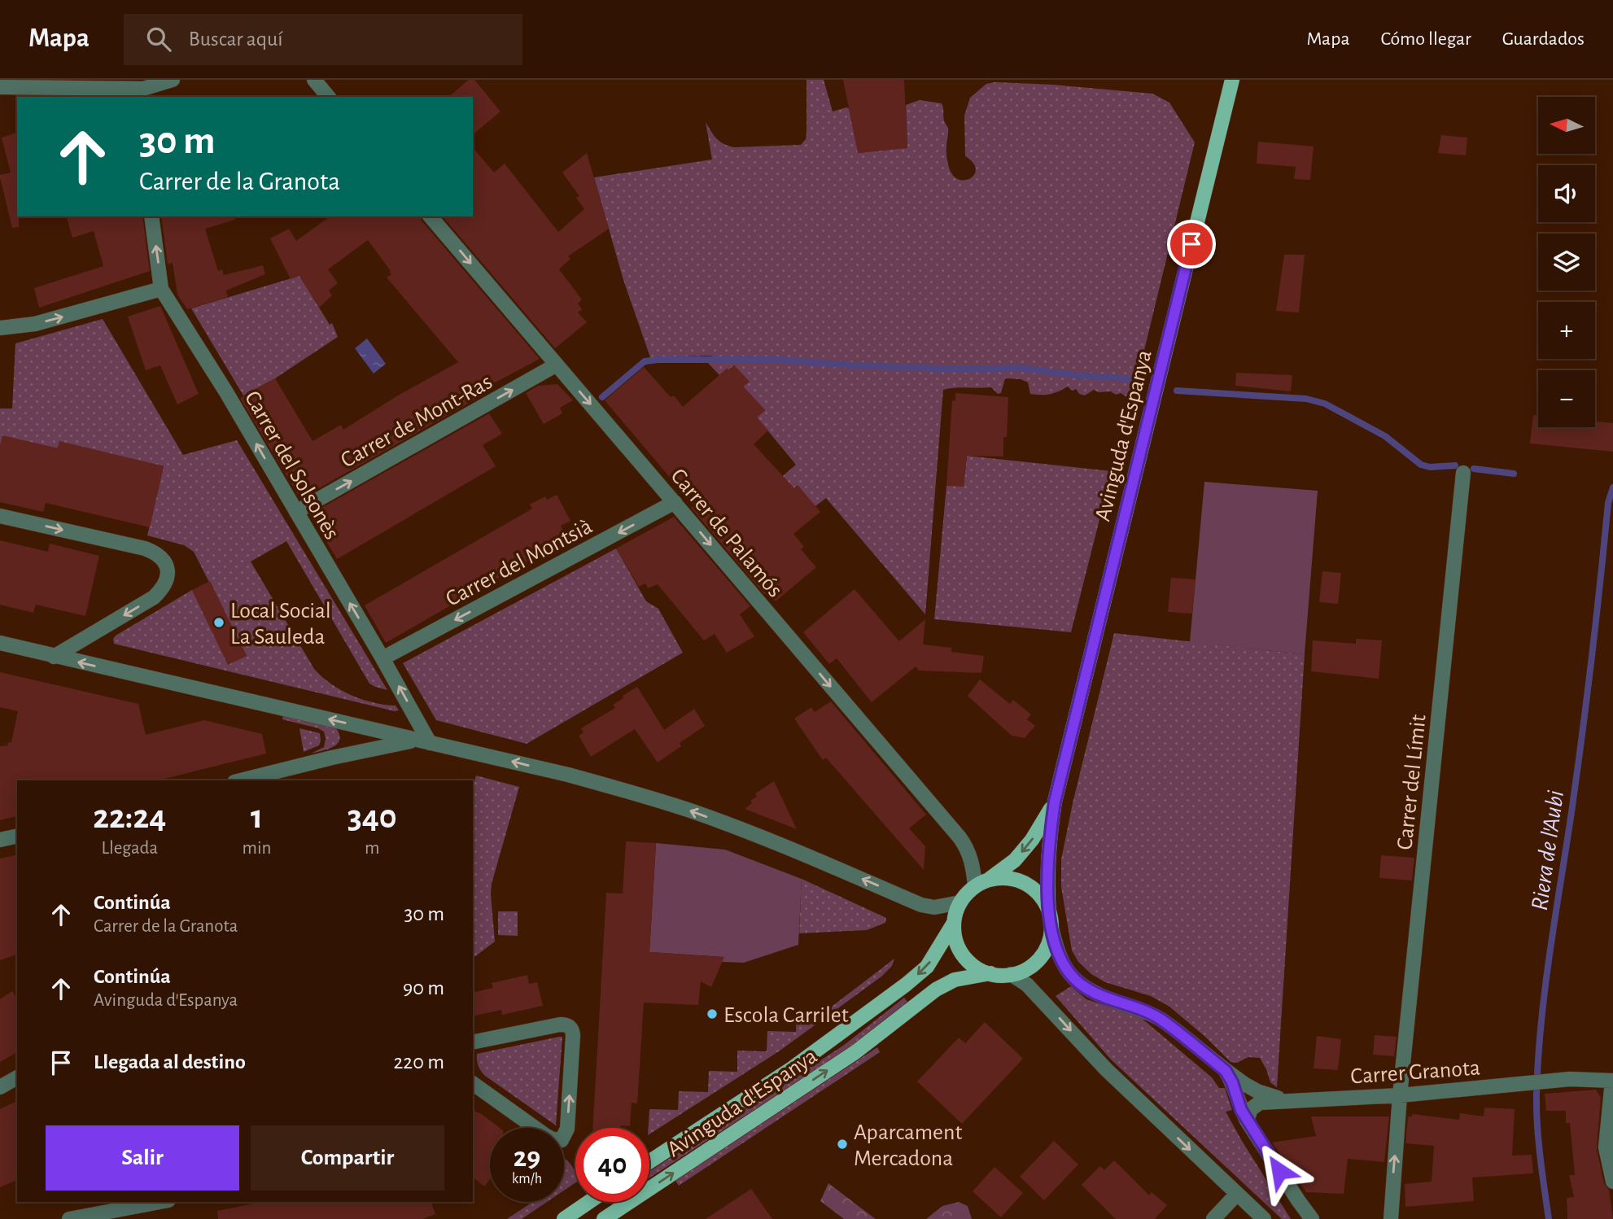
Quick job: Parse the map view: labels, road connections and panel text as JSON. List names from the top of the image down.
{
  "streets": {
    "main road": ["Avinguda d'Espanya"],
    "street": [
      "Carrer de Mont-Ras",
      "Carrer del Solsonès",
      "Carrer de Palamós",
      "Carrer del Montsià",
      "Carrer del Límit",
      "Carrer Granota"
    ]
  },
  "crossings": [
    ["Carrer de Mont-Ras", "Carrer del Solsonès"],
    ["Carrer de Mont-Ras", "Carrer de Palamós"],
    ["Avinguda d'Espanya", "Carrer de Palamós"],
    ["Carrer del Solsonès", "Carrer del Montsià"],
    ["Carrer de Palamós", "Carrer del Montsià"],
    ["Carrer del Límit", "Carrer Granota"]
  ],
  "one_way": [
    "Carrer de Mont-Ras",
    "Carrer del Solsonès",
    "Carrer de Palamós",
    "Carrer del Montsià"
  ],
  "water": ["Riera de l'Aubi"],
  "places": ["Local Social La Sauleda", "Escola Carrilet", "Aparcament Mercadona"],
  "north": "left",
  "page": {
    "header": "Mapa",
    "search": "Buscar aquí",
    "nav": ["Mapa", "Cómo llegar", "Guardados"],
    "map_buttons": ["+", "−"],
    "turn": ["30 m", "Carrer de la Granota"],
    "eta": [
      "22:24",
      "Llegada",
      "1",
      "min",
      "340",
      "m"
    ],
    "list": [
      {
        "name": "Continúa",
        "note": "Carrer de la Granota",
        "value": "30 m"
      },
      {
        "name": "Continúa",
        "note": "Avinguda d'Espanya",
        "value": "90 m"
      },
      {
        "name": "Llegada al destino",
        "value": "220 m"
      }
    ],
    "buttons": ["Salir", "Compartir"],
    "speed": "29 km/h",
    "limit": "40"
  }
}
